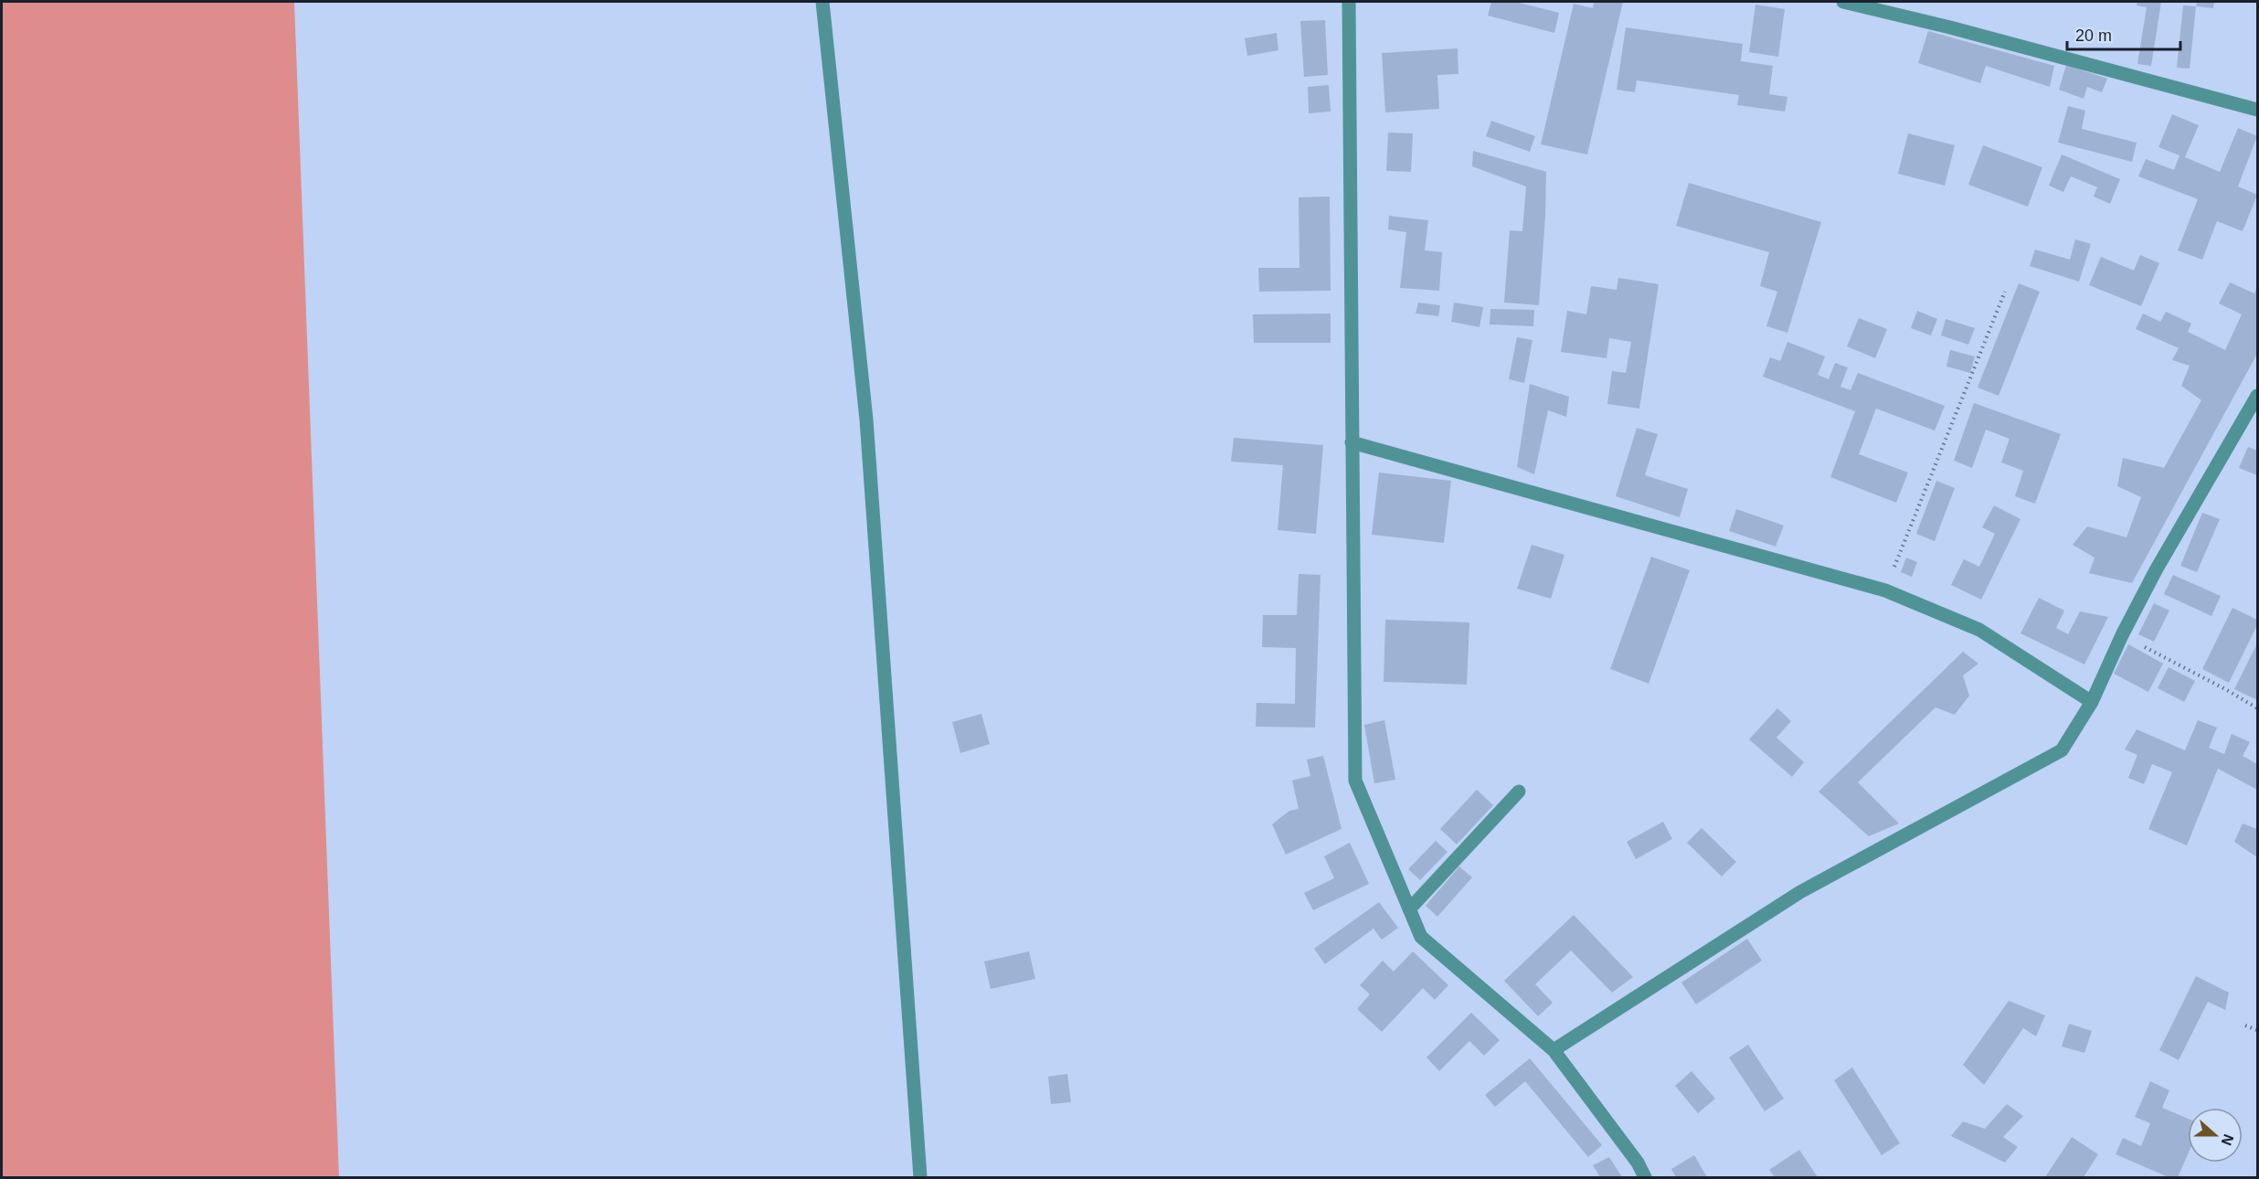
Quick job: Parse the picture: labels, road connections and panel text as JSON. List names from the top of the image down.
{
  "scale_bar": "20 m",
  "north": "right"
}
